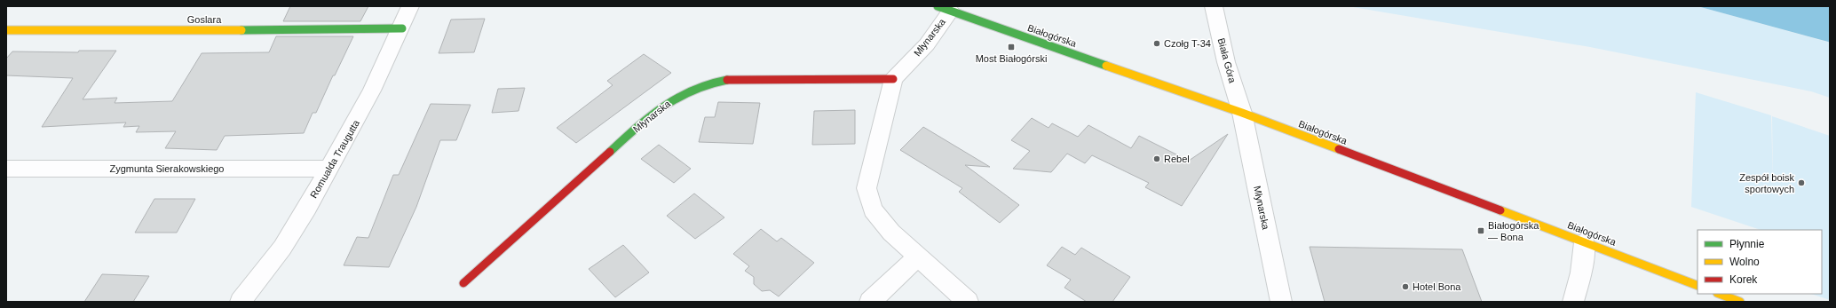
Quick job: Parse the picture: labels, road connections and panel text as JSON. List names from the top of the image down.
{
  "streets": {
    "street": [
      "Goslara",
      "Białogórska",
      "Młynarska",
      "Biała Góra",
      "Romualda Traugutta",
      "Zygmunta Sierakowskiego"
    ]
  },
  "crossings": [
    ["Goslara", "Romualda Traugutta"],
    ["Białogórska", "Młynarska"],
    ["Białogórska", "Biała Góra"],
    ["Młynarska", "Biała Góra"],
    ["Romualda Traugutta", "Zygmunta Sierakowskiego"]
  ],
  "places": {
    "other": [
      "Czołg T-34",
      "Rebel",
      "Zespół boisk sportowych",
      "Hotel Bona"
    ],
    "transit": ["Most Białogórski", "Białogórska — Bona"]
  },
  "legend": ["Płynnie", "Wolno", "Korek"]
}
